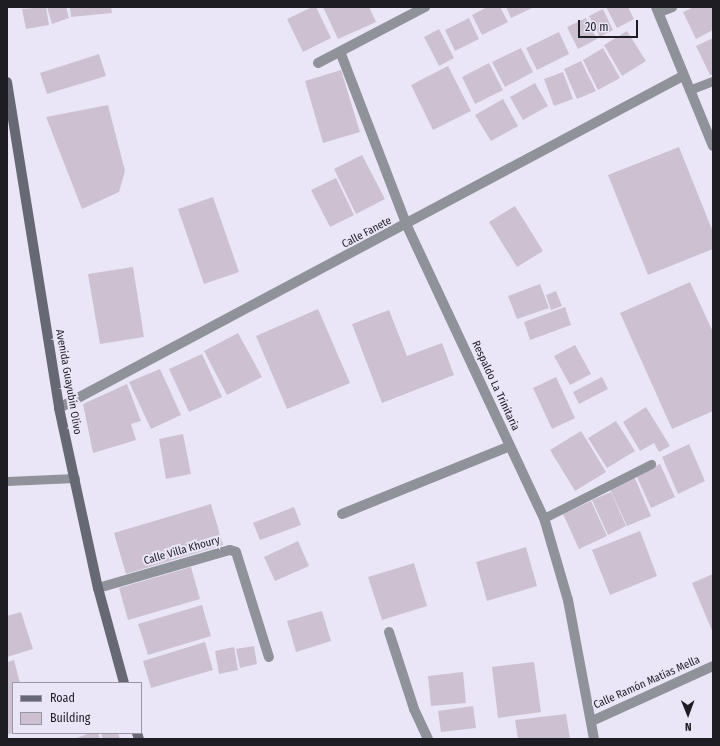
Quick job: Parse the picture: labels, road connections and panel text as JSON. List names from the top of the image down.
{
  "streets": {
    "main road": ["Avenida Guayubín Olivo"],
    "street": [
      "Calle Fanete",
      "Respaldo La Trinitaria",
      "Calle Villa Khoury",
      "Calle Ramón Matías Mella"
    ]
  },
  "crossings": [
    ["Calle Fanete", "Avenida Guayubín Olivo"],
    ["Calle Fanete", "Respaldo La Trinitaria"],
    ["Avenida Guayubín Olivo", "Calle Villa Khoury"],
    ["Respaldo La Trinitaria", "Calle Ramón Matías Mella"]
  ],
  "legend": ["Road", "Building"],
  "scale_bar": "20 m",
  "north": "bottom"
}
